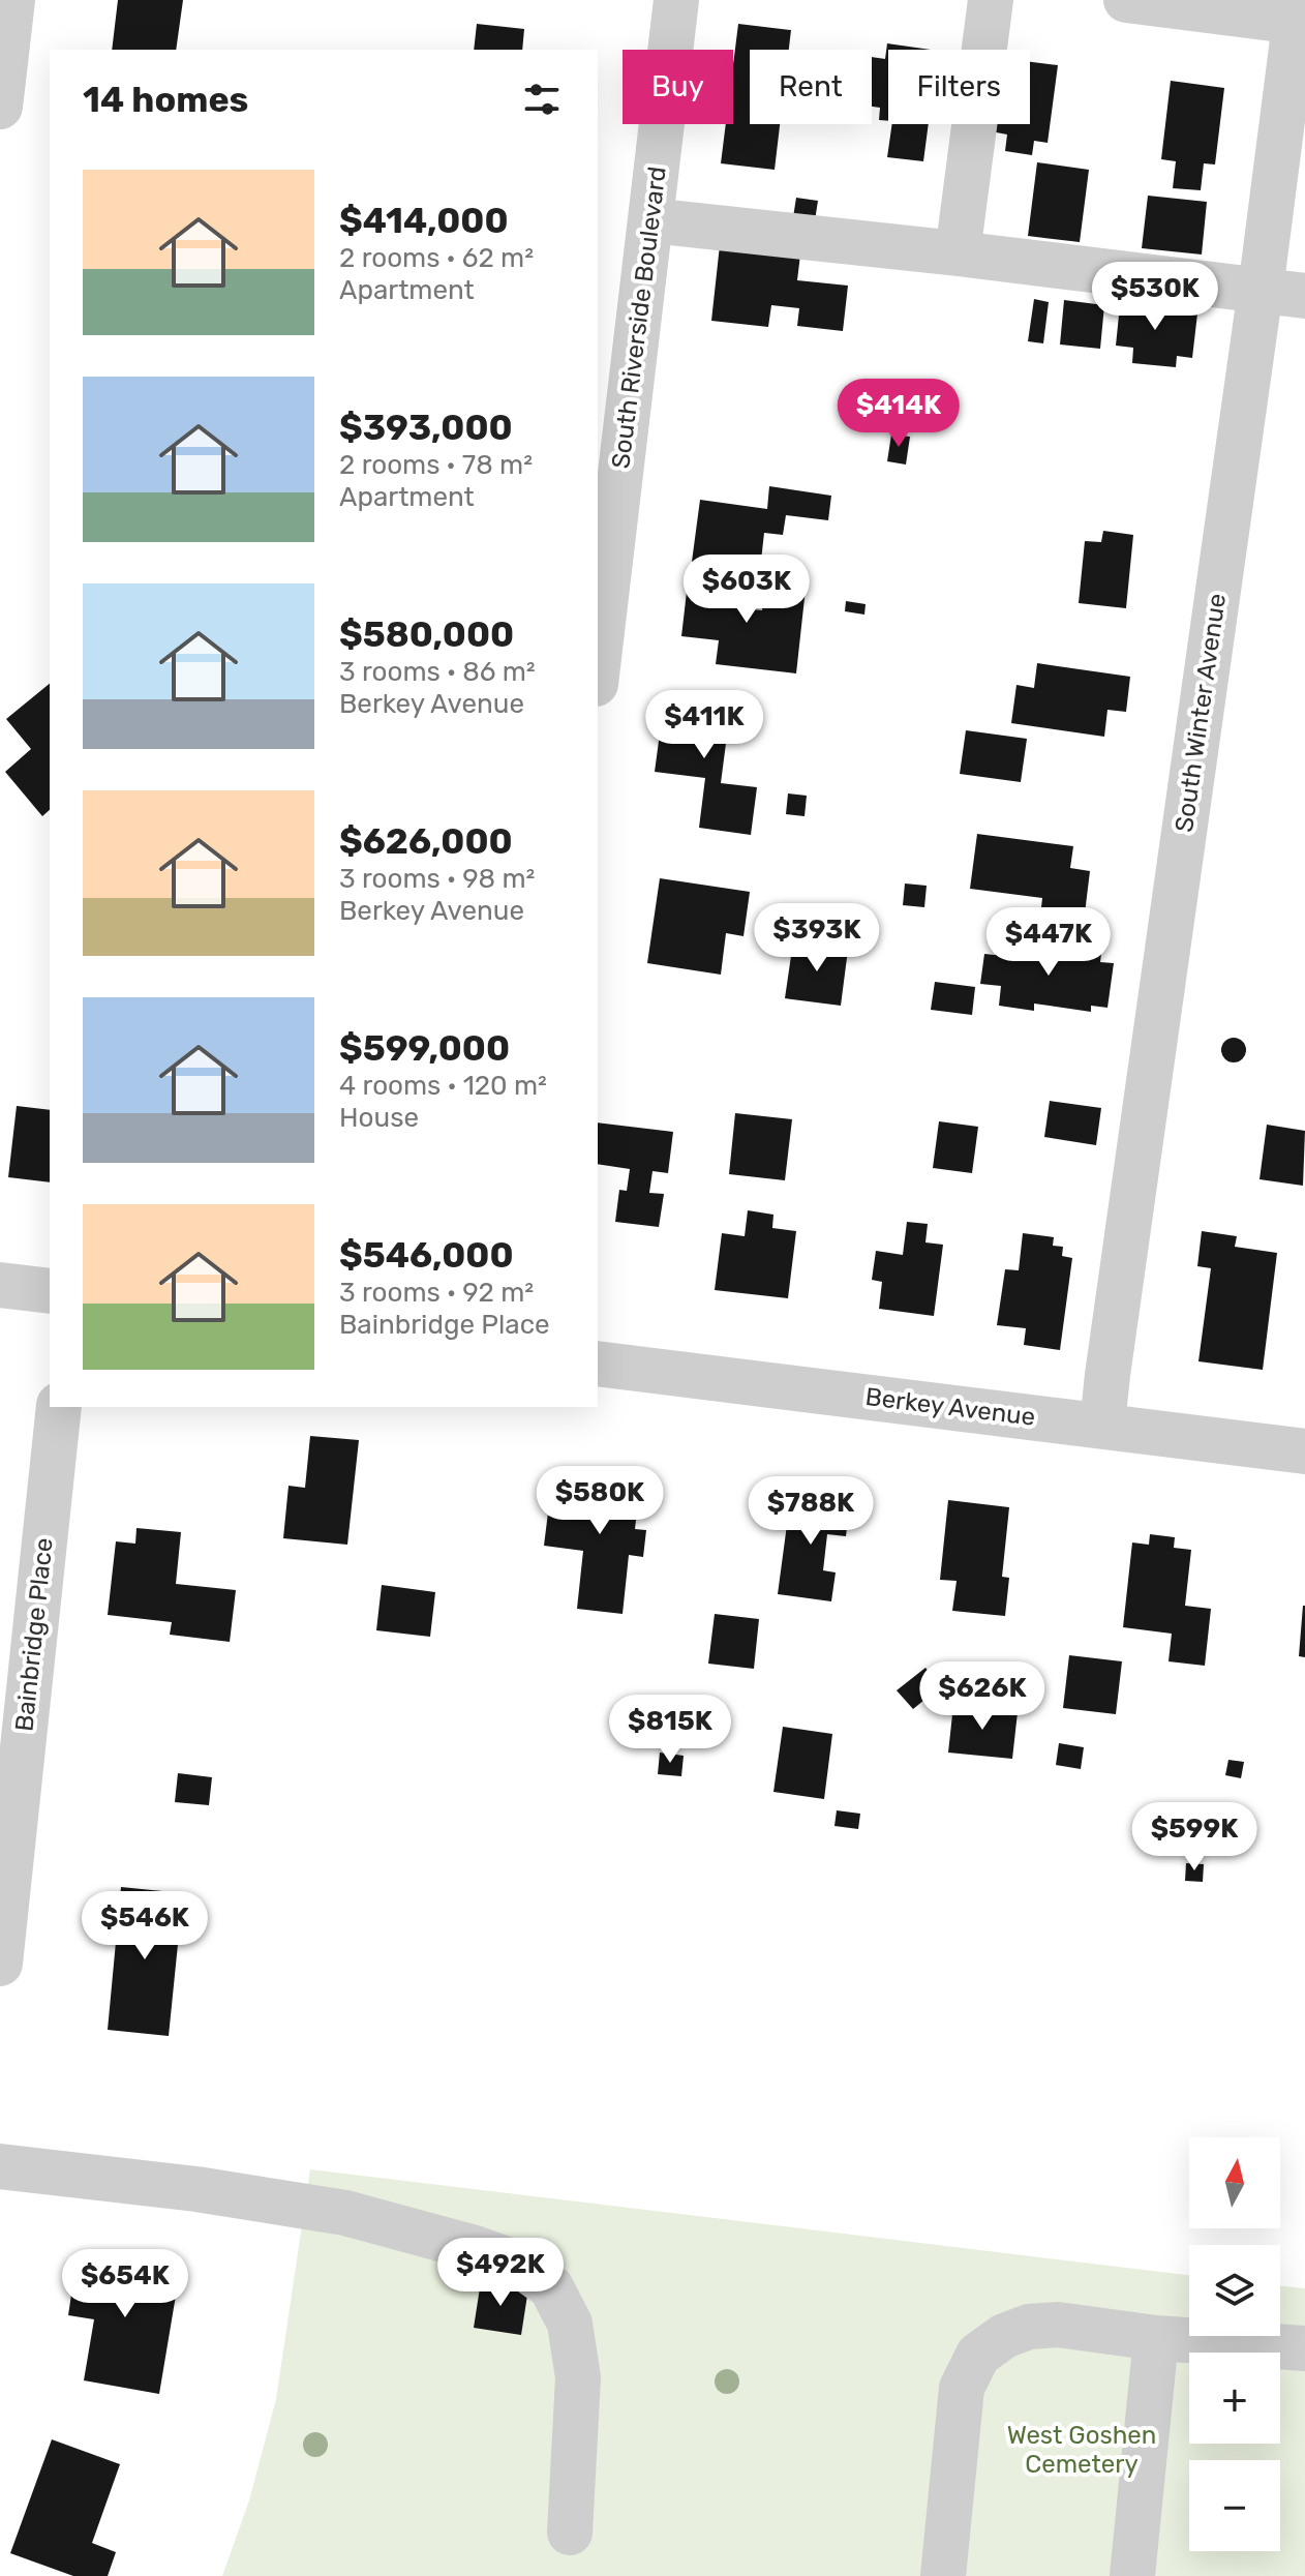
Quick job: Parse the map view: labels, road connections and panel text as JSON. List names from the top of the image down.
{
  "streets": {
    "street": [
      "South Riverside Boulevard",
      "South Winter Avenue",
      "Berkey Avenue",
      "Bainbridge Place"
    ]
  },
  "crossings": [
    ["South Winter Avenue", "Berkey Avenue"]
  ],
  "parks": ["West Goshen Cemetery"],
  "north": "top",
  "page": {
    "chip": ["Buy", "Rent", "Filters"],
    "heading": "14 homes",
    "list": [
      {
        "name": "$414,000",
        "note": "2 rooms · 62 m² · Apartment"
      },
      {
        "name": "$393,000",
        "note": "2 rooms · 78 m² · Apartment"
      },
      {
        "name": "$580,000",
        "note": "3 rooms · 86 m² · Berkey Avenue"
      },
      {
        "name": "$626,000",
        "note": "3 rooms · 98 m² · Berkey Avenue"
      },
      {
        "name": "$599,000",
        "note": "4 rooms · 120 m² · House"
      },
      {
        "name": "$546,000",
        "note": "3 rooms · 92 m² · Bainbridge Place"
      }
    ],
    "price": [
      "$530K",
      "$414K",
      "$603K",
      "$411K",
      "$393K",
      "$447K",
      "$580K",
      "$788K",
      "$626K",
      "$815K",
      "$599K",
      "$546K",
      "$492K",
      "$654K"
    ],
    "map_buttons": ["+", "−"]
  }
}
